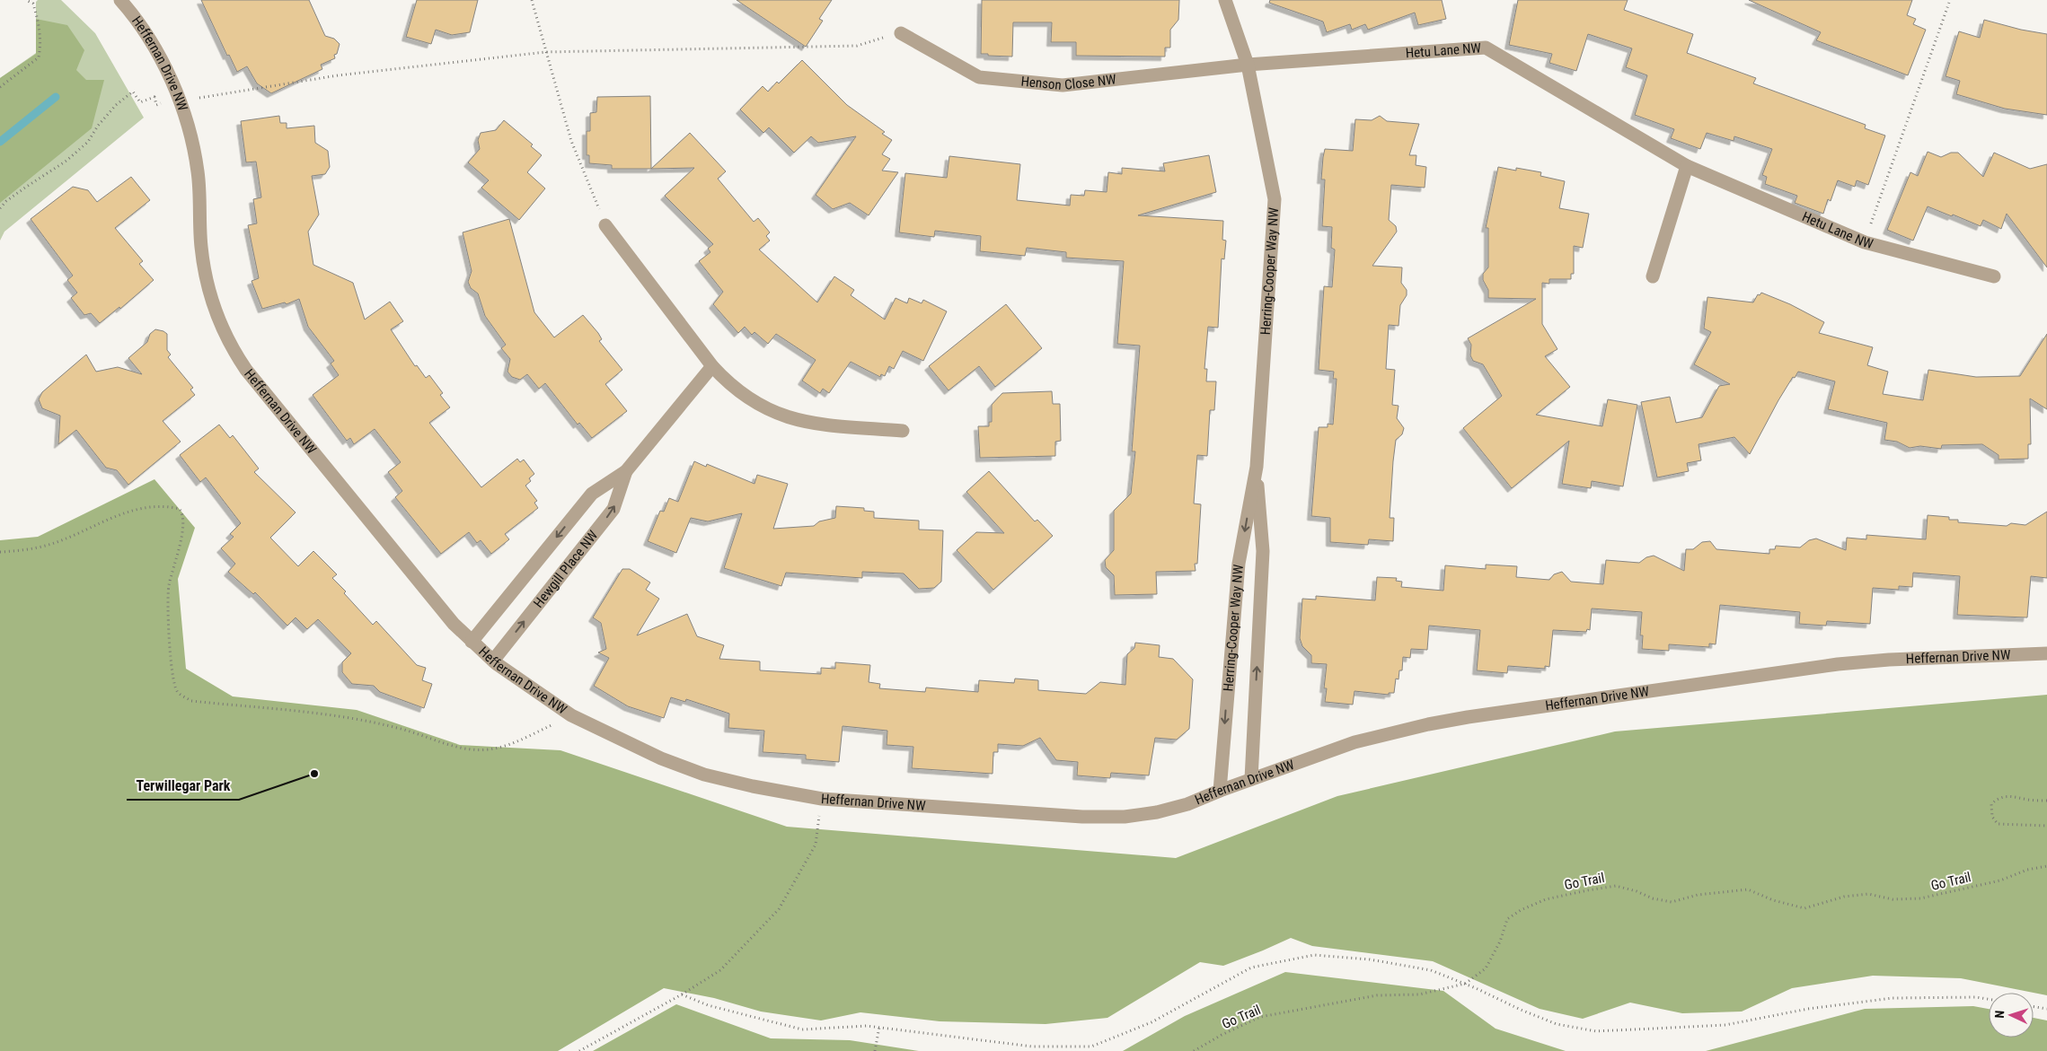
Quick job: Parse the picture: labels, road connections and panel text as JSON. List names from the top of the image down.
{
  "streets": {
    "street": [
      "Hetu Lane NW",
      "Heffernan Drive NW",
      "Henson Close NW",
      "Herring-Cooper Way NW",
      "Hewgill Place NW"
    ],
    "path": ["Go Trail"]
  },
  "crossings": [
    ["Hetu Lane NW", "Henson Close NW"],
    ["Hetu Lane NW", "Herring-Cooper Way NW"],
    ["Heffernan Drive NW", "Herring-Cooper Way NW"],
    ["Heffernan Drive NW", "Hewgill Place NW"],
    ["Henson Close NW", "Herring-Cooper Way NW"]
  ],
  "places": ["Terwillegar Park"],
  "north": "left"
}
